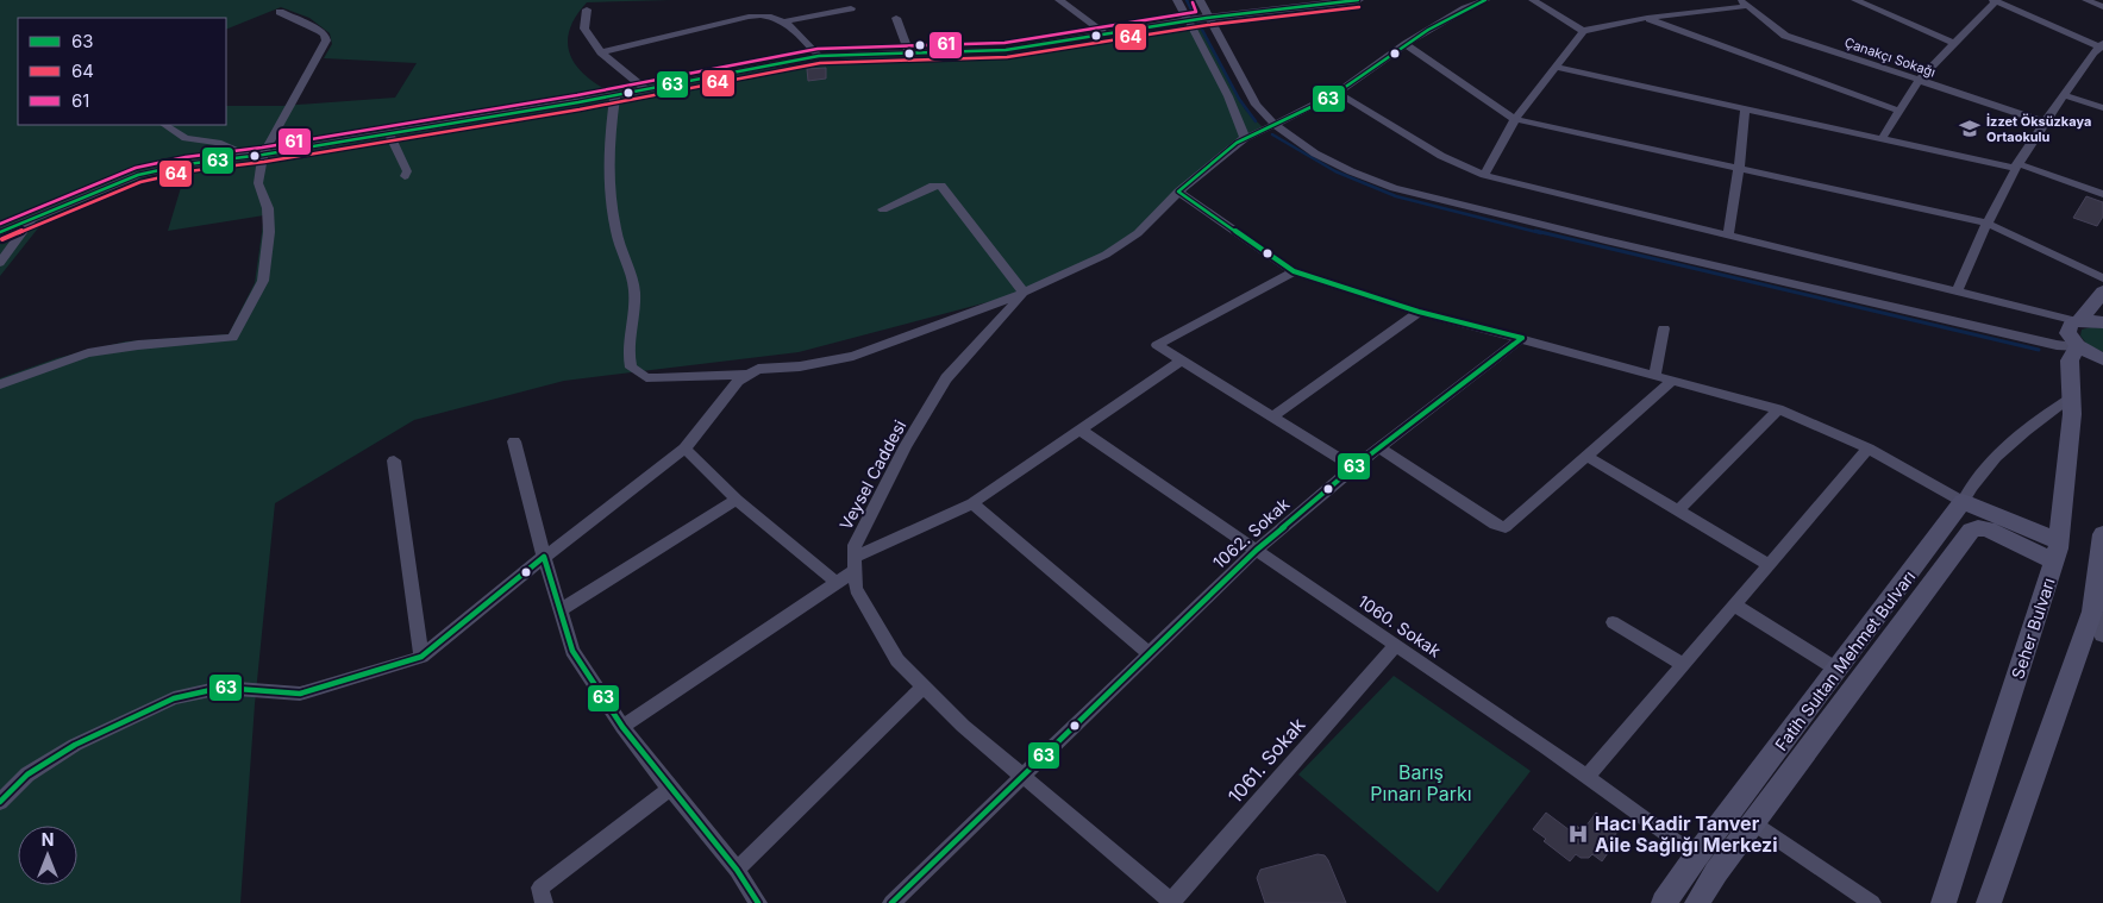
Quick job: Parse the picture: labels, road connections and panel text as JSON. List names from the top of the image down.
{
  "streets": {
    "main road": ["Seher Bulvarı", "Fatih Sultan Mehmet Bulvarı"],
    "street": [
      "Çanakçı Sokağı",
      "Veysel Caddesi",
      "1062. Sokak",
      "1060. Sokak",
      "1061. Sokak"
    ]
  },
  "crossings": [
    ["Veysel Caddesi", "1062. Sokak"],
    ["Veysel Caddesi", "1061. Sokak"],
    ["1062. Sokak", "1060. Sokak"],
    ["1060. Sokak", "Fatih Sultan Mehmet Bulvarı"],
    ["1060. Sokak", "1061. Sokak"],
    ["Seher Bulvarı", "Fatih Sultan Mehmet Bulvarı"]
  ],
  "parks": ["Barış Pınarı Parkı"],
  "places": {
    "school or university": ["İzzet Öksüzkaya Ortaokulu"],
    "hospital": ["Hacı Kadir Tanver Aile Sağlığı Merkezi"]
  },
  "lines": ["transit line 63", "transit line 61", "transit line 64"],
  "legend": ["63", "64", "61"],
  "north": "top"
}
